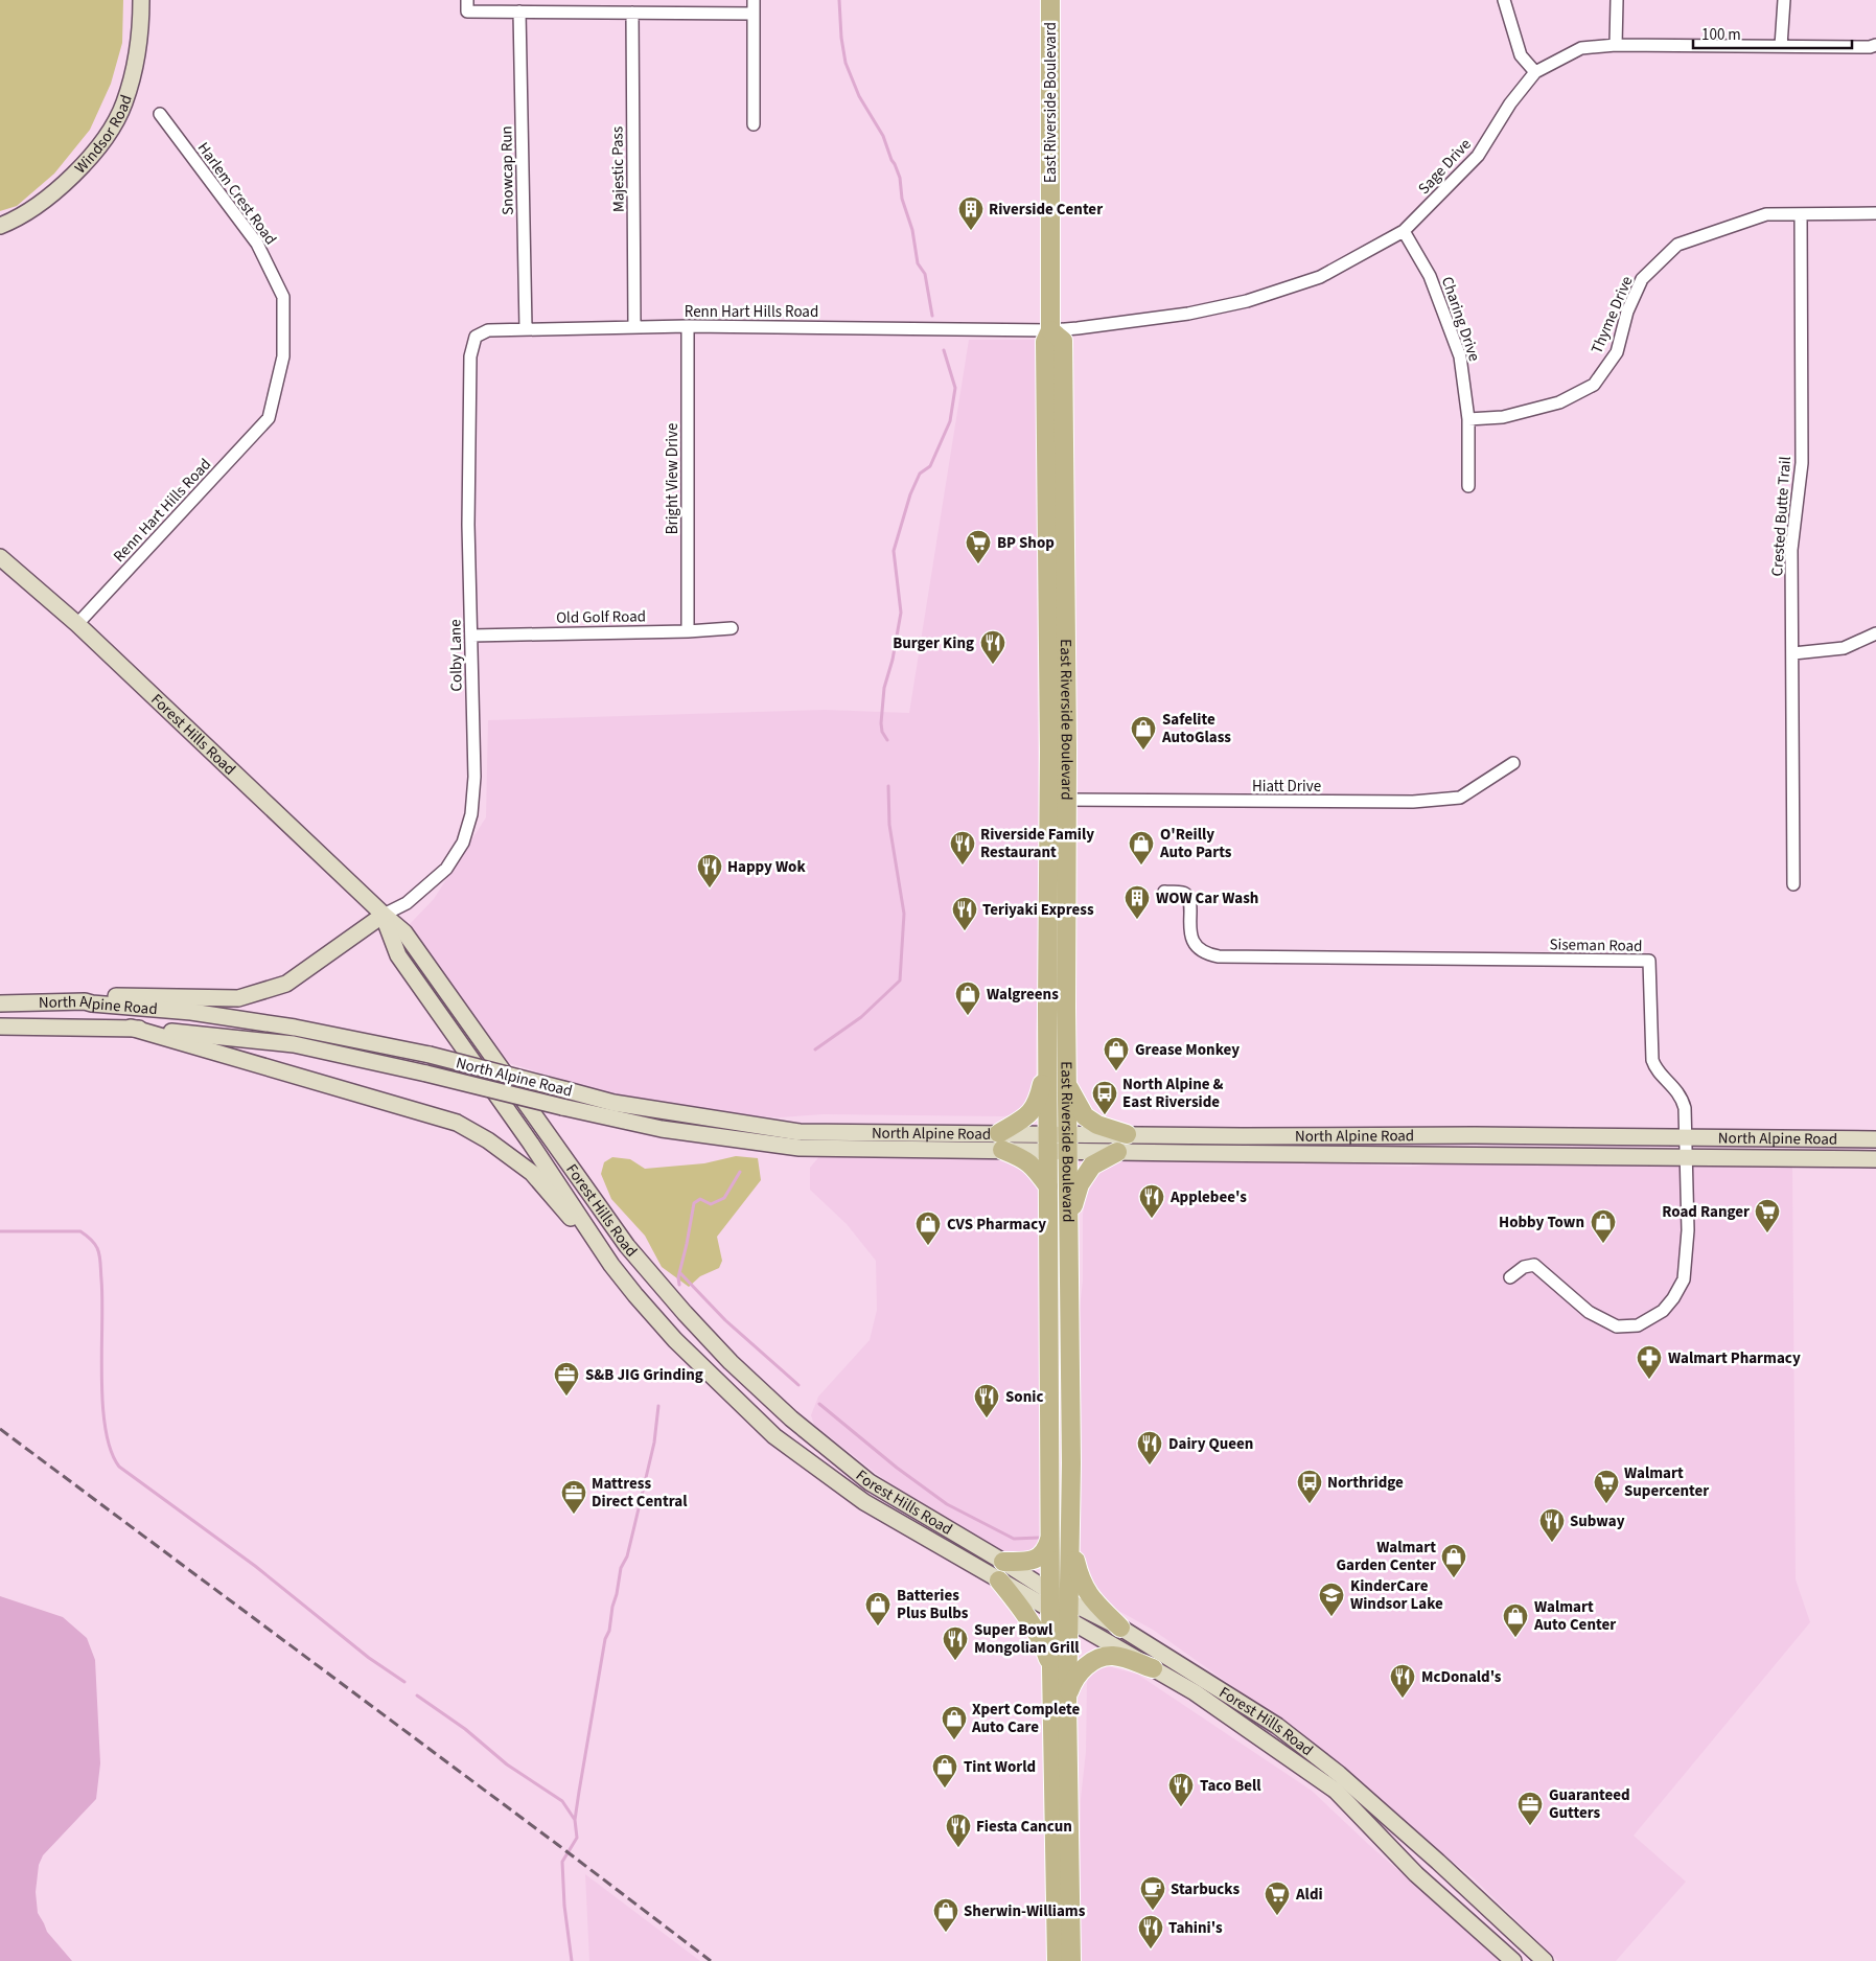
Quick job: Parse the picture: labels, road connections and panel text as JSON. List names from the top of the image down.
{
  "streets": {
    "main road": [
      "East Riverside Boulevard",
      "Windsor Road",
      "Forest Hills Road",
      "North Alpine Road"
    ],
    "street": [
      "Sage Drive",
      "Majestic Pass",
      "Snowcap Run",
      "Harlem Crest Road",
      "Renn Hart Hills Road",
      "Thyme Drive",
      "Charing Drive",
      "Bright View Drive",
      "Crested Butte Trail",
      "Old Golf Road",
      "Colby Lane",
      "Hiatt Drive",
      "Siseman Road"
    ]
  },
  "crossings": [
    ["East Riverside Boulevard", "Sage Drive"],
    ["East Riverside Boulevard", "Renn Hart Hills Road"],
    ["East Riverside Boulevard", "Forest Hills Road"],
    ["East Riverside Boulevard", "Hiatt Drive"],
    ["East Riverside Boulevard", "North Alpine Road"],
    ["Sage Drive", "Renn Hart Hills Road"],
    ["Sage Drive", "Charing Drive"],
    ["Majestic Pass", "Renn Hart Hills Road"],
    ["Snowcap Run", "Renn Hart Hills Road"],
    ["Harlem Crest Road", "Renn Hart Hills Road"],
    ["Renn Hart Hills Road", "Bright View Drive"],
    ["Renn Hart Hills Road", "Colby Lane"],
    ["Renn Hart Hills Road", "Forest Hills Road"],
    ["Thyme Drive", "Charing Drive"],
    ["Thyme Drive", "Crested Butte Trail"],
    ["Bright View Drive", "Old Golf Road"],
    ["Old Golf Road", "Colby Lane"],
    ["Colby Lane", "Forest Hills Road"],
    ["Siseman Road", "North Alpine Road"]
  ],
  "places": {
    "building": ["Riverside Center", "WOW Car Wash"],
    "supermarket": [
      "BP Shop",
      "Road Ranger",
      "Walmart Supercenter",
      "Aldi"
    ],
    "restaurant": [
      "Burger King",
      "Riverside Family Restaurant",
      "Happy Wok",
      "Teriyaki Express",
      "Applebee's",
      "Sonic",
      "Dairy Queen",
      "Subway",
      "Super Bowl Mongolian Grill",
      "McDonald's",
      "Taco Bell",
      "Fiesta Cancun",
      "Tahini's"
    ],
    "shop": [
      "Safelite AutoGlass",
      "O'Reilly Auto Parts",
      "Walgreens",
      "Grease Monkey",
      "Hobby Town",
      "CVS Pharmacy",
      "Walmart Garden Center",
      "Batteries Plus Bulbs",
      "Walmart Auto Center",
      "Xpert Complete Auto Care",
      "Tint World",
      "Sherwin-Williams"
    ],
    "bus stop": ["North Alpine & East Riverside", "Northridge"],
    "pharmacy": ["Walmart Pharmacy"],
    "office": ["S&B JIG Grinding", "Mattress Direct Central", "Guaranteed Gutters"],
    "school or university": ["KinderCare Windsor Lake"],
    "cafe": ["Starbucks"]
  },
  "scale_bar": "100 m"
}
